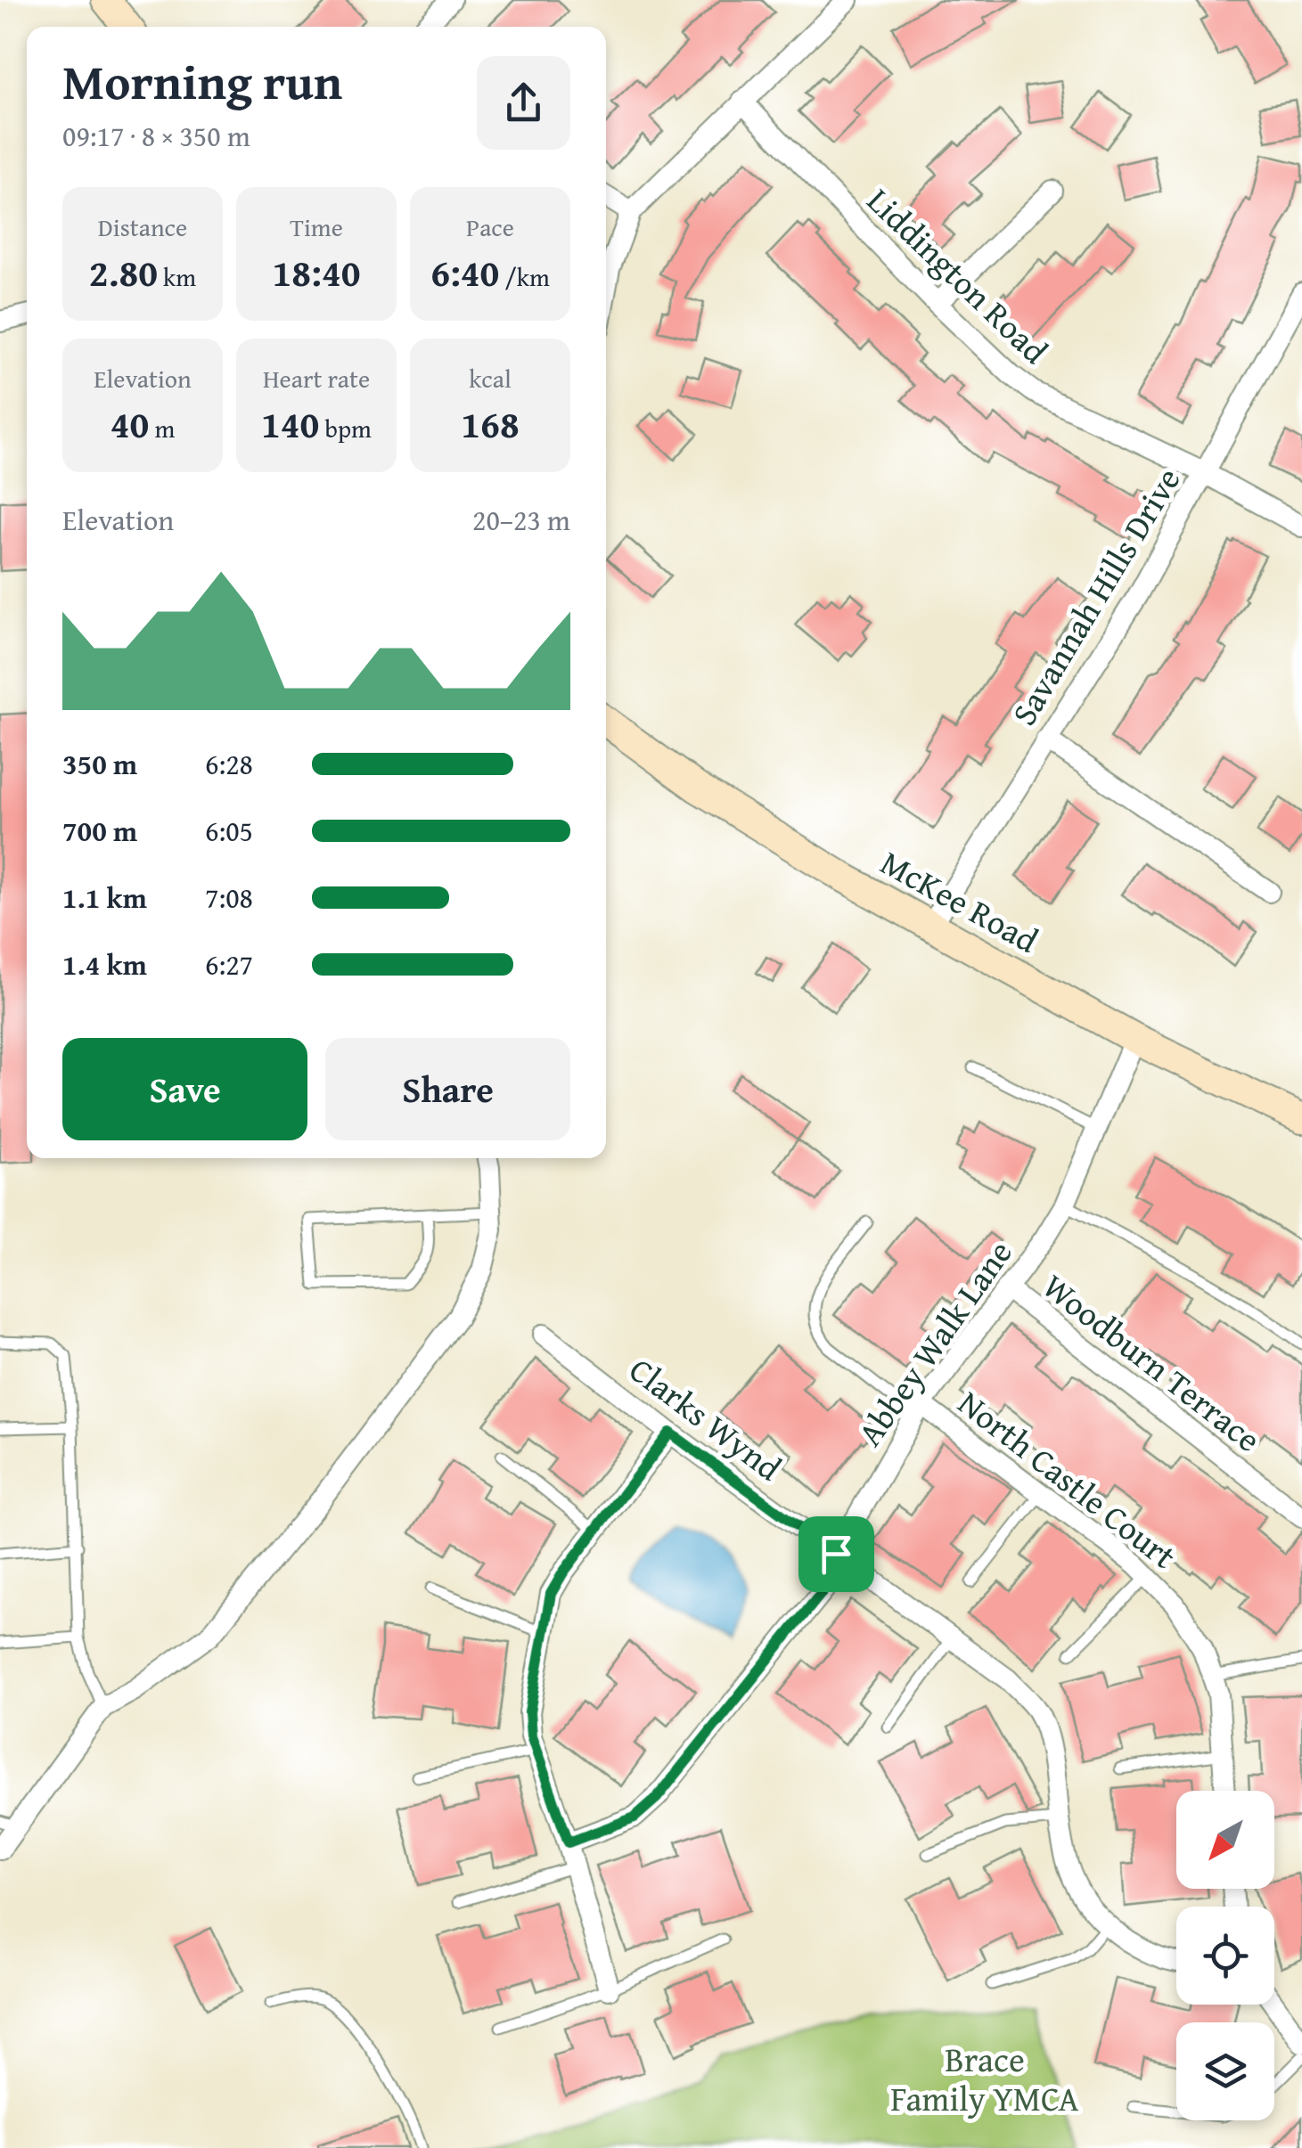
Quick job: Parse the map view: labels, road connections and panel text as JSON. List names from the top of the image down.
{
  "streets": {
    "street": [
      "Liddington Road",
      "Savannah Hills Drive",
      "McKee Road",
      "Abbey Walk Lane",
      "Woodburn Terrace",
      "Clarks Wynd",
      "North Castle Court"
    ]
  },
  "crossings": [
    ["Liddington Road", "Savannah Hills Drive"],
    ["Savannah Hills Drive", "McKee Road"],
    ["McKee Road", "Abbey Walk Lane"],
    ["Abbey Walk Lane", "Woodburn Terrace"],
    ["Abbey Walk Lane", "Clarks Wynd"],
    ["Abbey Walk Lane", "North Castle Court"]
  ],
  "parks": ["Brace Family YMCA"],
  "north": "bottom left",
  "page": {
    "heading": ["Morning run", "09:17 · 8 × 350 m"],
    "stats": [
      ["Distance", "2.80 km"],
      ["Time", "18:40"],
      ["Pace", "6:40 /km"],
      ["Elevation", "40 m"],
      ["Heart rate", "140 bpm"],
      ["kcal", "168"]
    ],
    "chart": ["Elevation", "20–23 m"],
    "list": [
      {
        "name": "350 m",
        "note": "6:28"
      },
      {
        "name": "700 m",
        "note": "6:05"
      },
      {
        "name": "1.1 km",
        "note": "7:08"
      },
      {
        "name": "1.4 km",
        "note": "6:27"
      }
    ],
    "buttons": ["Save", "Share"]
  }
}
